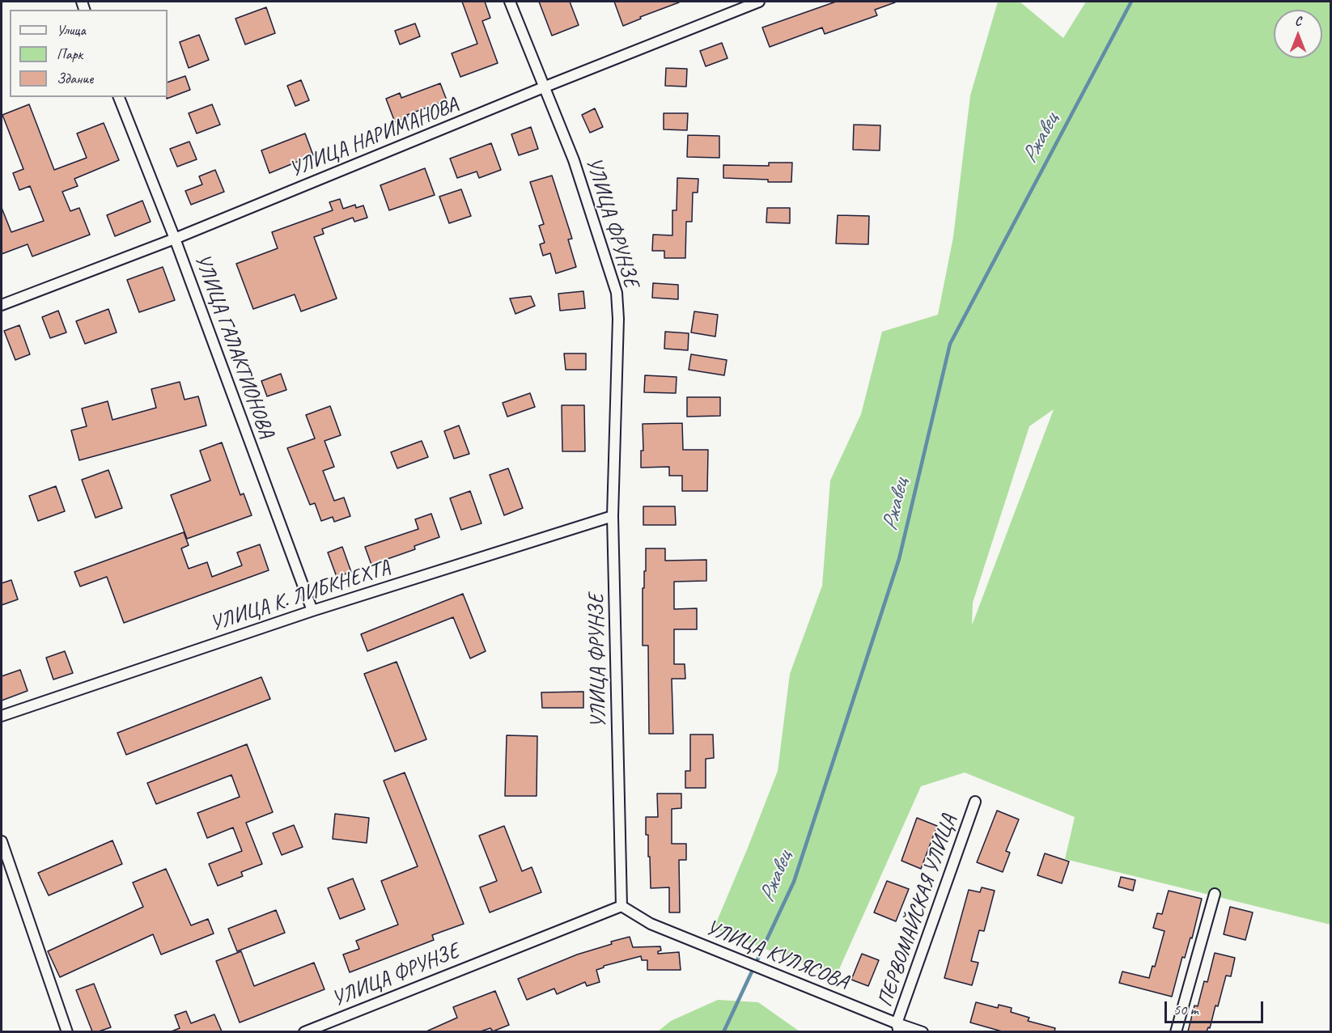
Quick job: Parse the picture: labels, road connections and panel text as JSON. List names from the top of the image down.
{
  "streets": {
    "street": [
      "УЛИЦА НАРИМАНОВА",
      "УЛИЦА ФРУНЗЕ",
      "УЛИЦА ГАЛАКТИОНОВА",
      "УЛИЦА К. ЛИБКНЕХТА",
      "ПЕРВОМАЙСКАЯ УЛИЦА",
      "УЛИЦА КУЛЯСОВА"
    ]
  },
  "crossings": [
    ["УЛИЦА НАРИМАНОВА", "УЛИЦА ФРУНЗЕ"],
    ["УЛИЦА НАРИМАНОВА", "УЛИЦА ГАЛАКТИОНОВА"],
    ["УЛИЦА ФРУНЗЕ", "УЛИЦА К. ЛИБКНЕХТА"],
    ["УЛИЦА ФРУНЗЕ", "УЛИЦА КУЛЯСОВА"],
    ["УЛИЦА ГАЛАКТИОНОВА", "УЛИЦА К. ЛИБКНЕХТА"],
    ["ПЕРВОМАЙСКАЯ УЛИЦА", "УЛИЦА КУЛЯСОВА"]
  ],
  "water": ["Ржавец"],
  "legend": ["Улица", "Парк", "Здание"],
  "scale_bar": "50 m",
  "north": "top"
}
